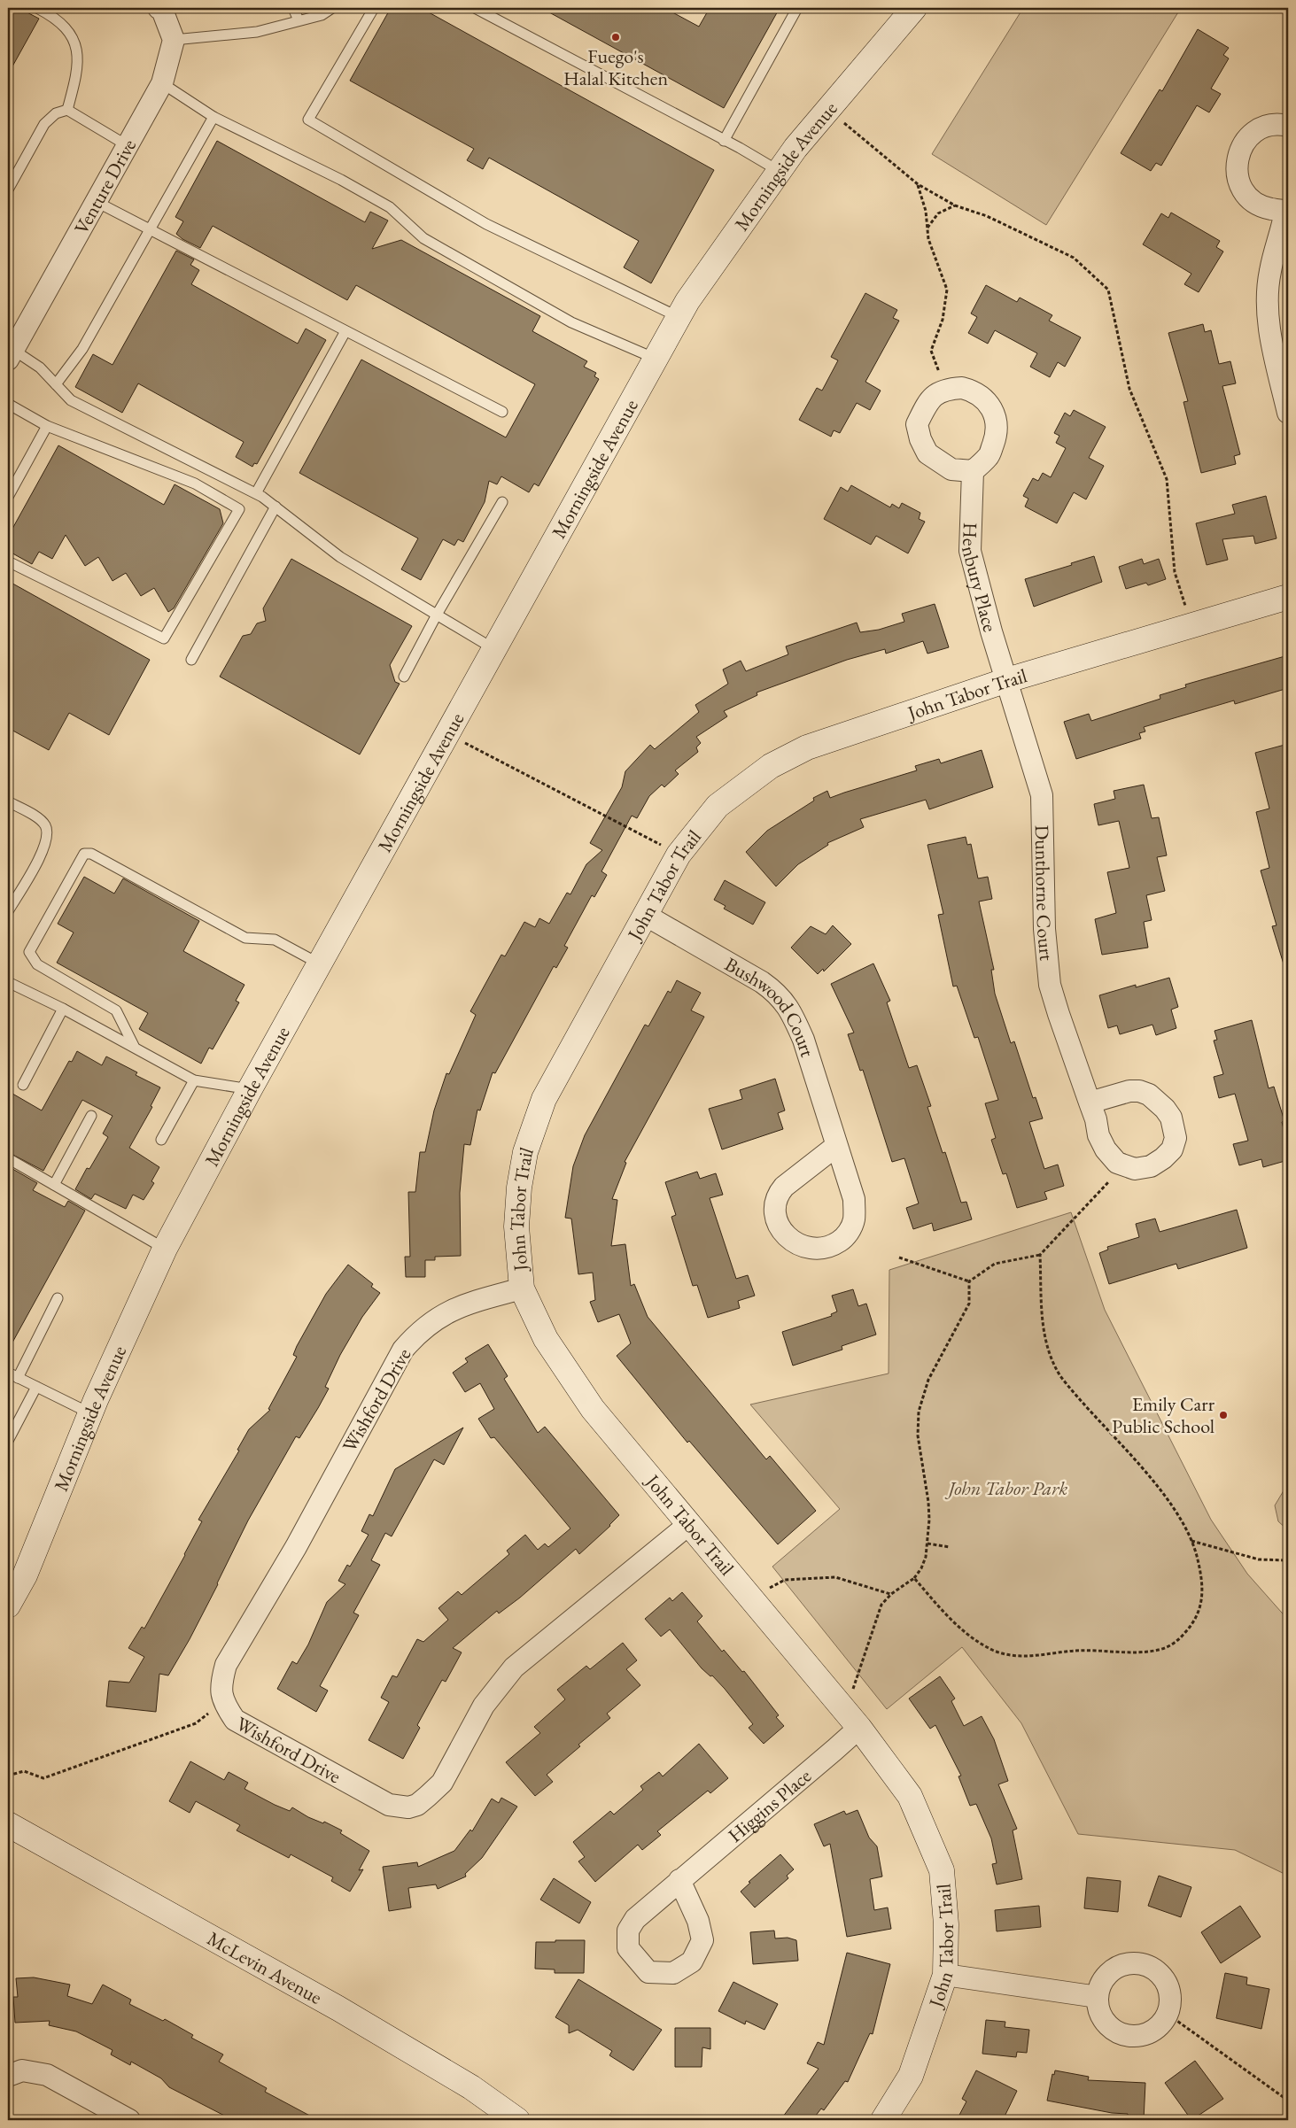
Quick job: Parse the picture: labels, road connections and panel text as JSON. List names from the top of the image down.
{
  "streets": {
    "street": [
      "Morningside Avenue",
      "Venture Drive",
      "Henbury Place",
      "John Tabor Trail",
      "Dunthorne Court",
      "Bushwood Court",
      "Wishford Drive",
      "Higgins Place",
      "McLevin Avenue"
    ]
  },
  "crossings": [
    ["Henbury Place", "John Tabor Trail"],
    ["Henbury Place", "Dunthorne Court"],
    ["John Tabor Trail", "Dunthorne Court"],
    ["John Tabor Trail", "Bushwood Court"],
    ["John Tabor Trail", "Wishford Drive"],
    ["John Tabor Trail", "Higgins Place"]
  ],
  "parks": ["John Tabor Park"],
  "places": ["Fuego's Halal Kitchen", "Emily Carr Public School"]
}
